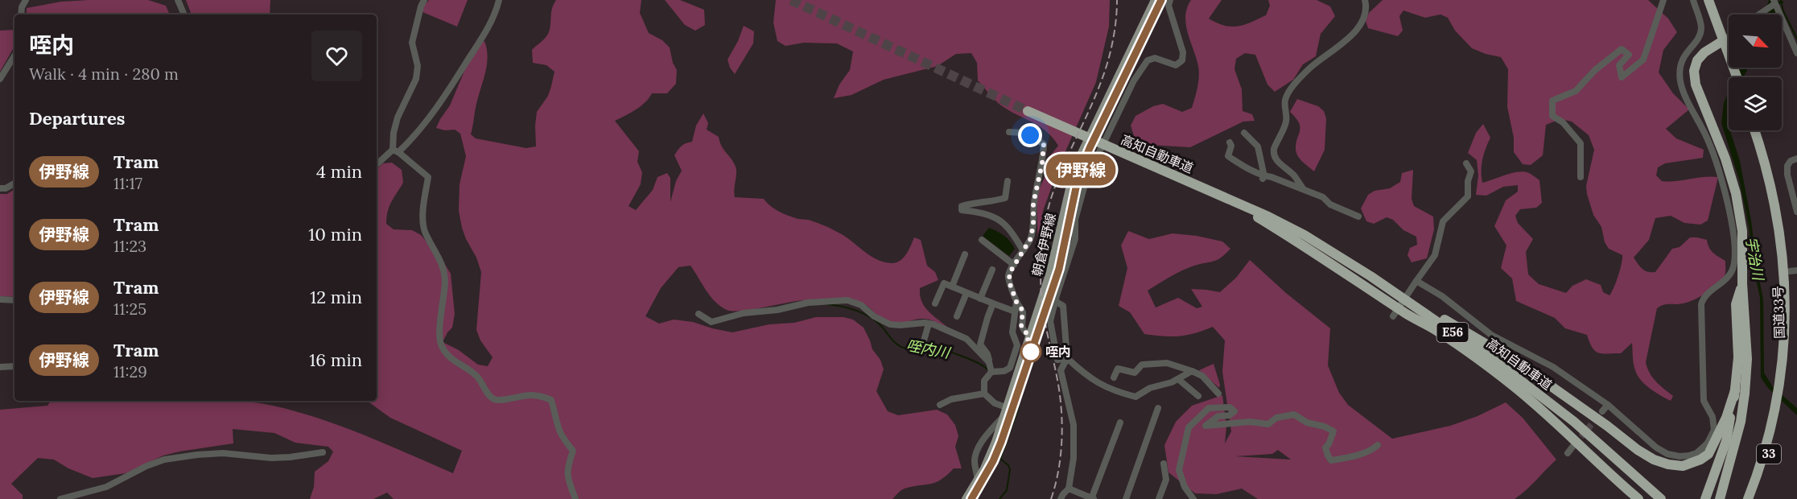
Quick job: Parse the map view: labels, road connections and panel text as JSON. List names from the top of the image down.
{
  "streets": {
    "highway": [
      "高知自動車道",
      "国道33号",
      "E56",
      "33"
    ],
    "main road": ["朝倉伊野線"]
  },
  "water": ["宇治川", "咥内川"],
  "places": ["咥内"],
  "lines": ["tram line 伊野線"],
  "north": "bottom right",
  "page": {
    "on_map": "伊野線",
    "heading": [
      ["咥内", "Walk · 4 min · 280 m"],
      "Departures"
    ],
    "list": [
      {
        "mark": "伊野線",
        "name": "Tram",
        "note": "11:17",
        "value": "4 min"
      },
      {
        "mark": "伊野線",
        "name": "Tram",
        "note": "11:23",
        "value": "10 min"
      },
      {
        "mark": "伊野線",
        "name": "Tram",
        "note": "11:25",
        "value": "12 min"
      },
      {
        "mark": "伊野線",
        "name": "Tram",
        "note": "11:29",
        "value": "16 min"
      }
    ]
  }
}
